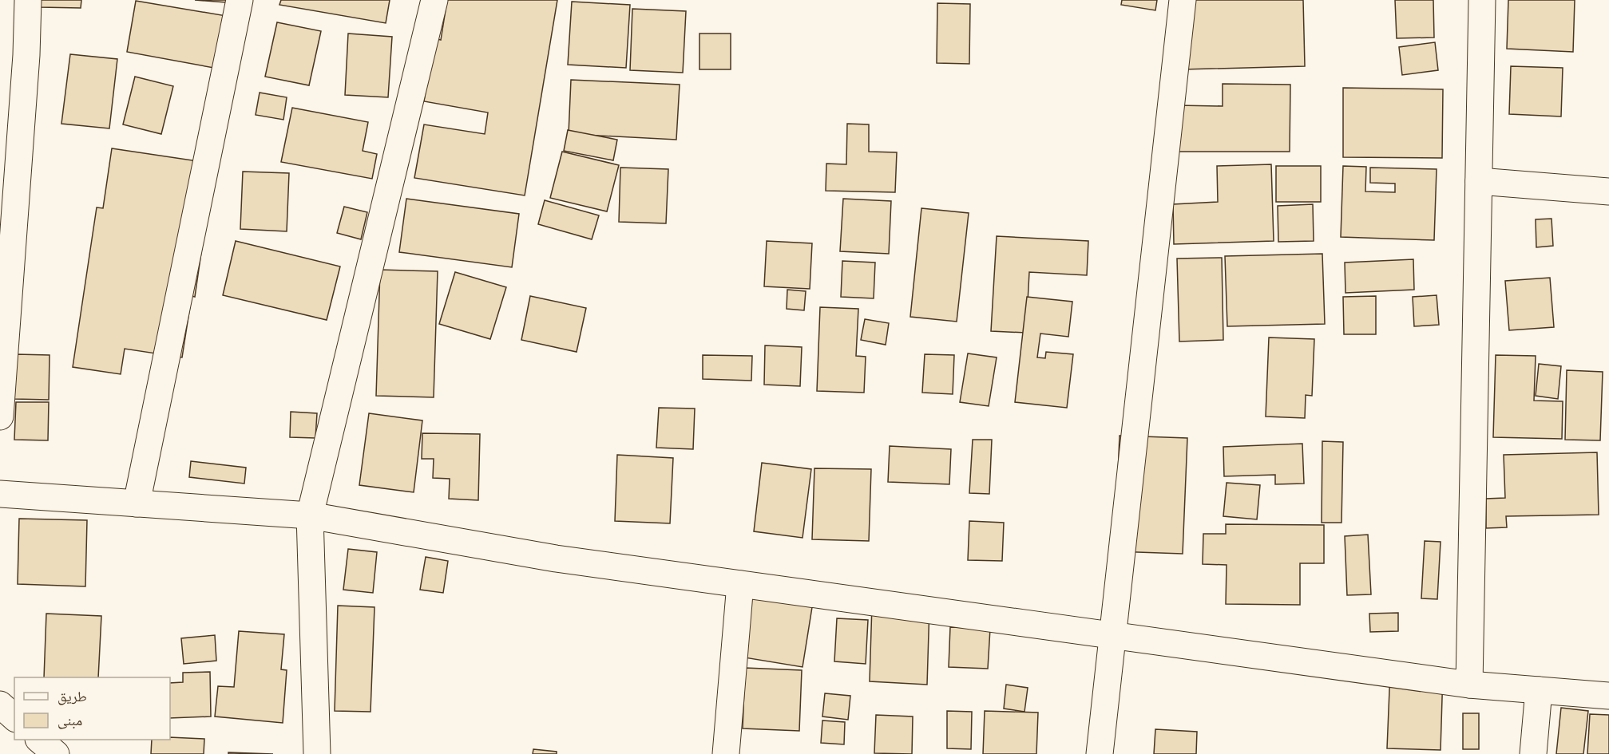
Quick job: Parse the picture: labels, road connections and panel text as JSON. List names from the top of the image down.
{
  "legend": ["طريق", "مبنى"]
}
